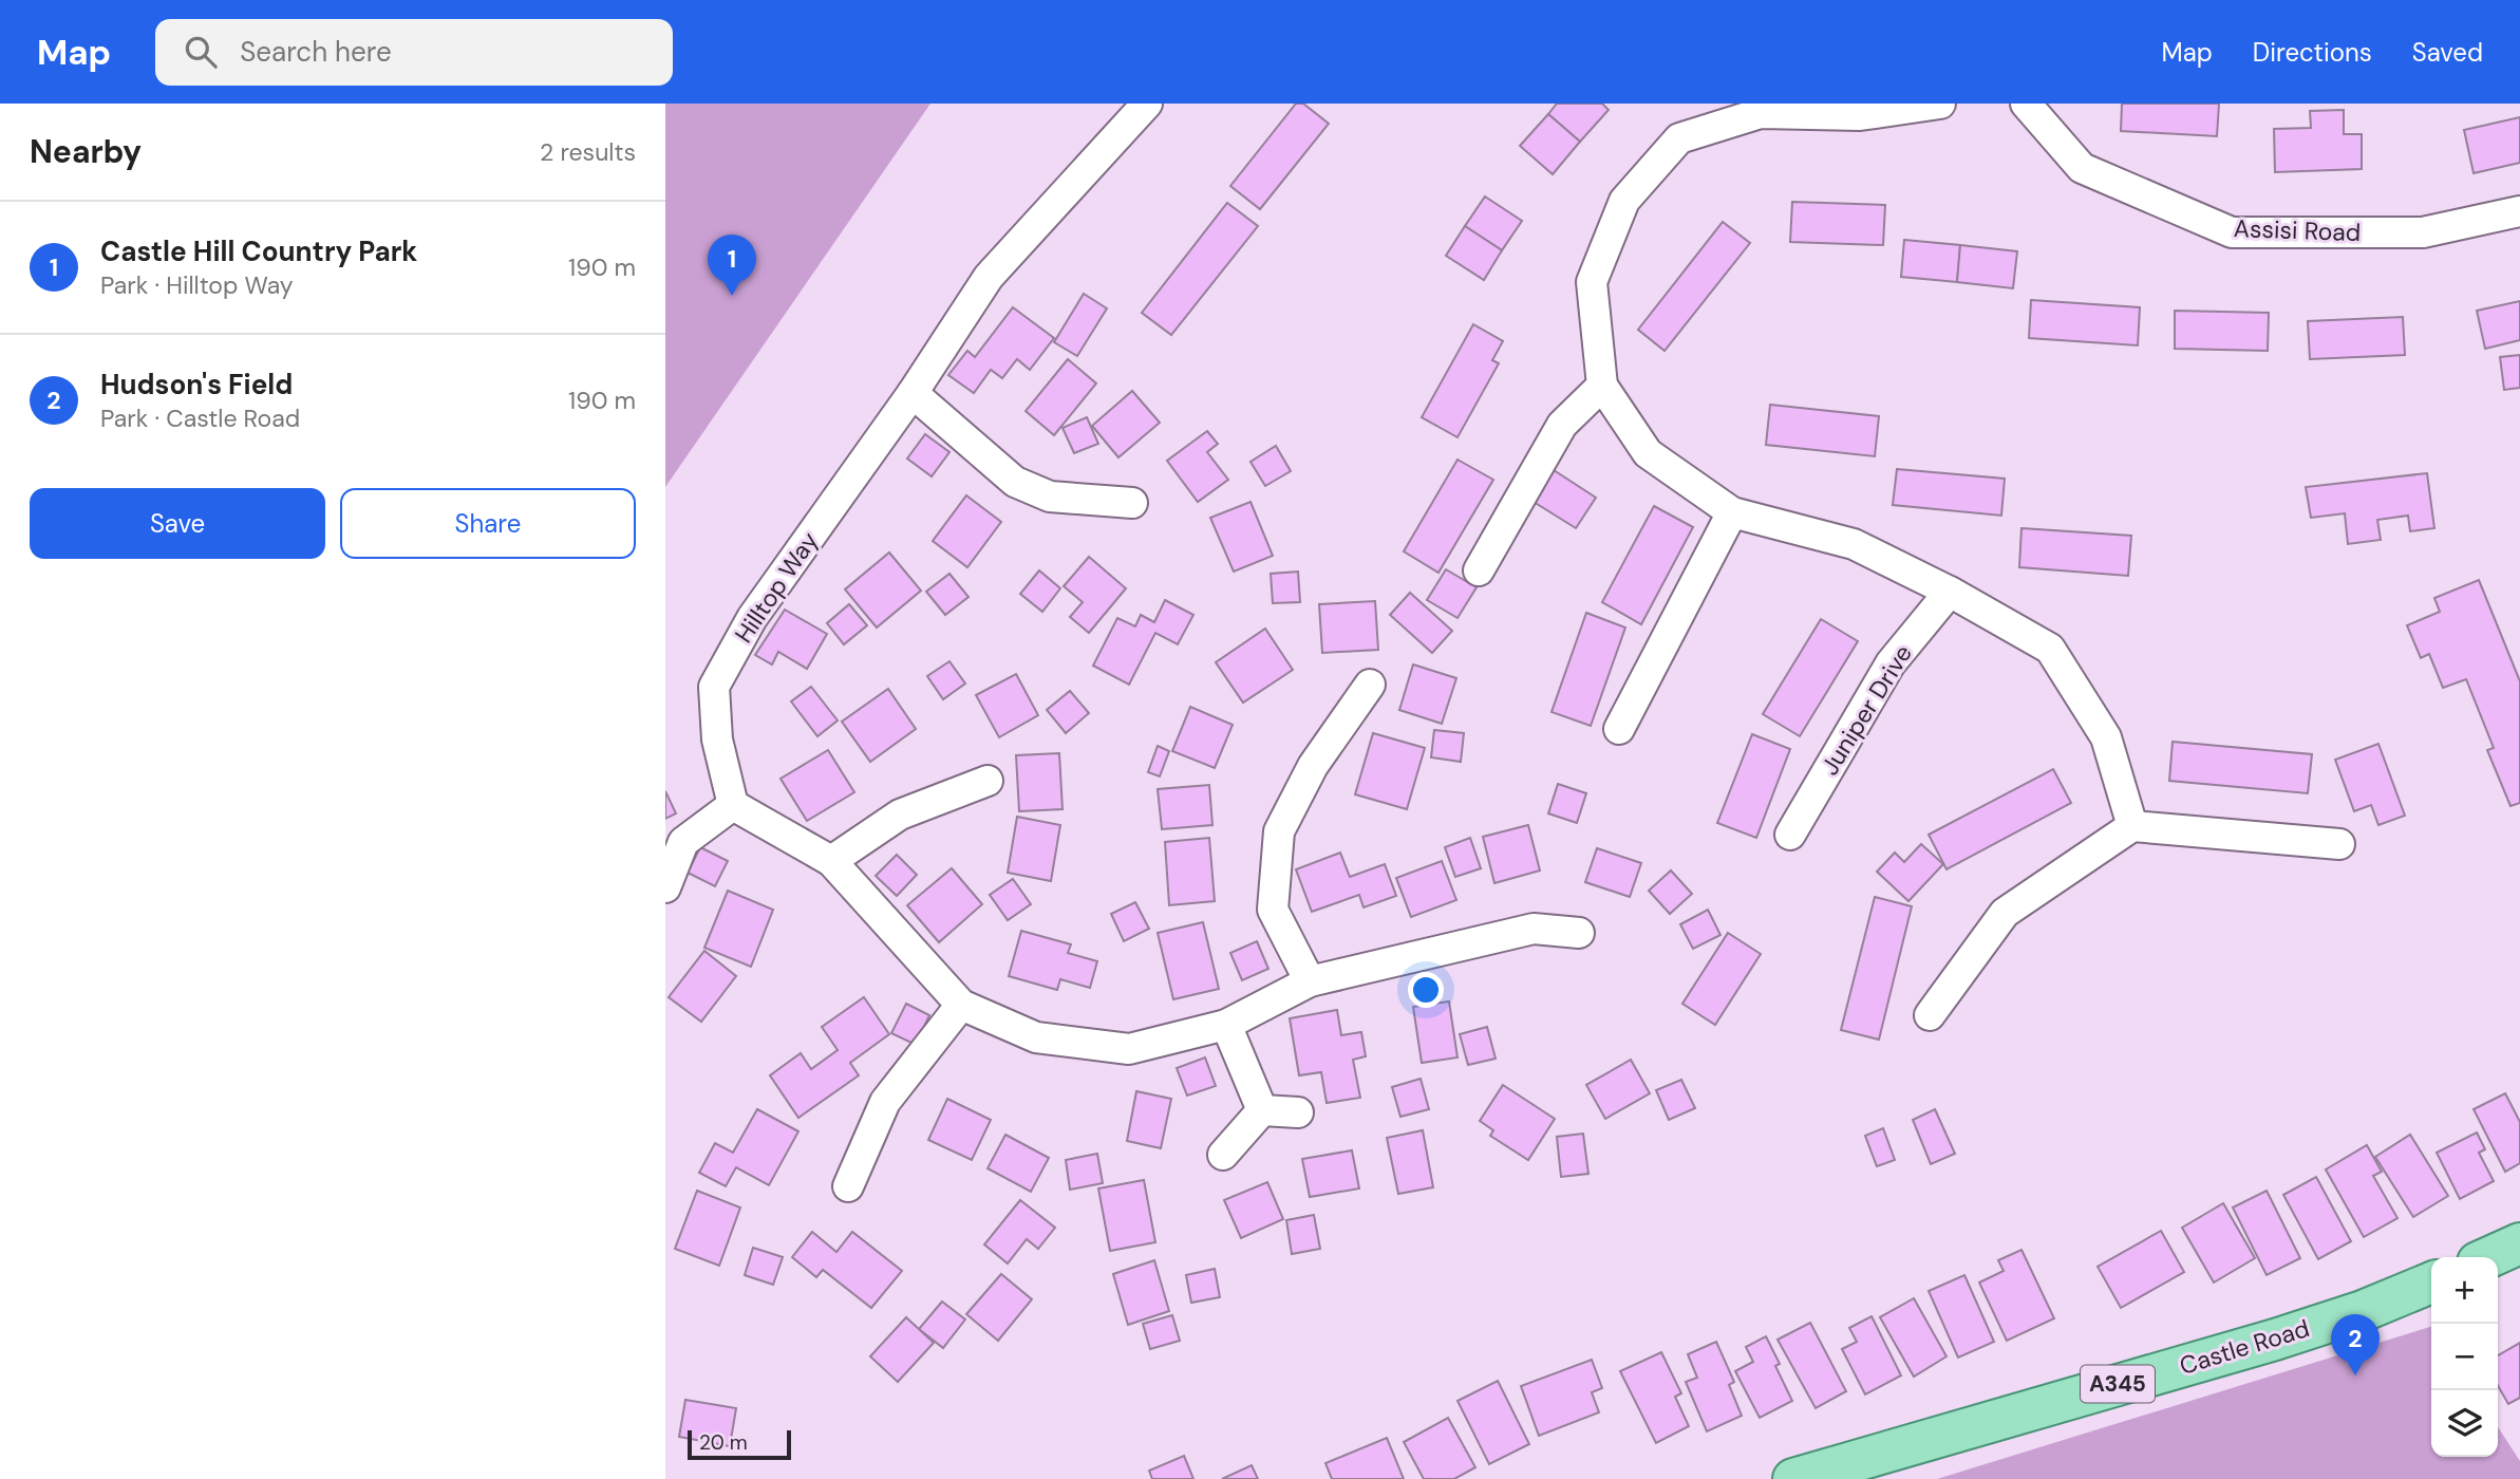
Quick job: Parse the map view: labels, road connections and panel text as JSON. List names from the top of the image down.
{
  "streets": {
    "main road": ["Castle Road", "A345"],
    "street": ["Assisi Road", "Hilltop Way", "Juniper Drive"]
  },
  "scale_bar": "20 m",
  "page": {
    "header": "Map",
    "search": "Search here",
    "nav": ["Map", "Directions", "Saved"],
    "heading": ["Nearby", "2 results"],
    "list": [
      {
        "mark": "1",
        "name": "Castle Hill Country Park",
        "note": "Park · Hilltop Way",
        "value": "190 m"
      },
      {
        "mark": "2",
        "name": "Hudson's Field",
        "note": "Park · Castle Road",
        "value": "190 m"
      }
    ],
    "pins": ["1", "2"],
    "buttons": ["Save", "Share"],
    "map_buttons": ["+", "−"],
    "scale": "20 m"
  }
}
